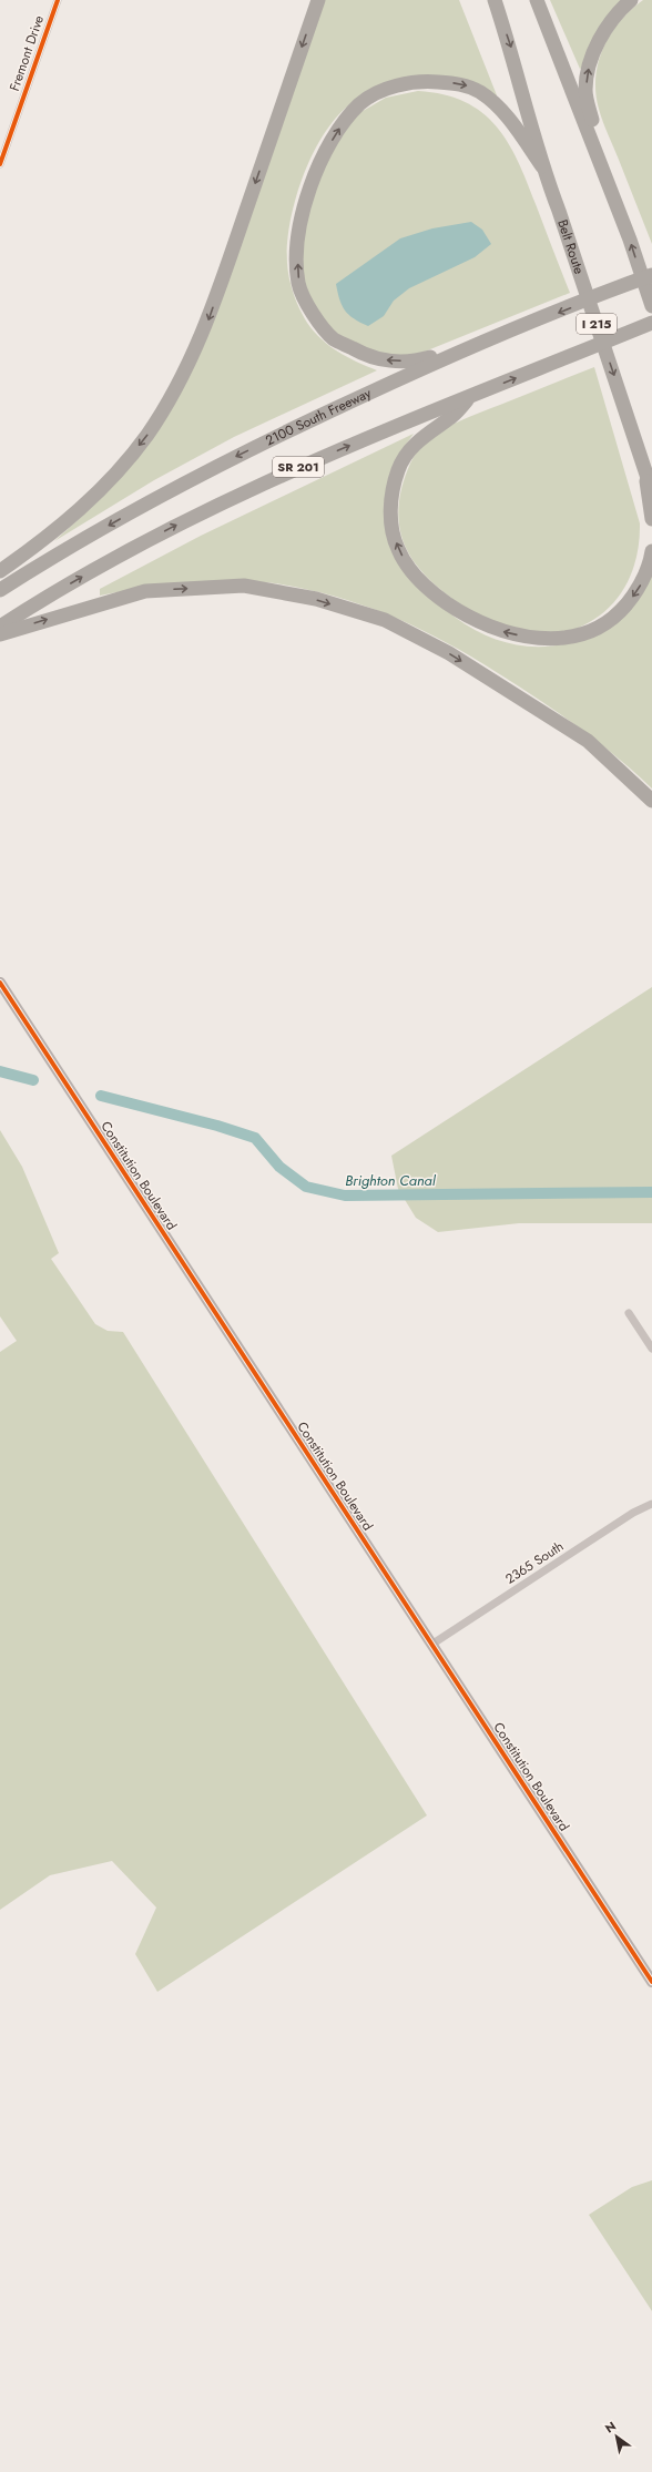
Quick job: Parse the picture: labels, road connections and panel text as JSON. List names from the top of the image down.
{
  "streets": {
    "highway": [
      "Belt Route",
      "I 215",
      "2100 South Freeway",
      "SR 201"
    ],
    "street": ["Fremont Drive", "Constitution Boulevard", "2365 South"]
  },
  "crossings": [
    ["Constitution Boulevard", "2365 South"]
  ],
  "water": ["Brighton Canal"],
  "north": "top left"
}
